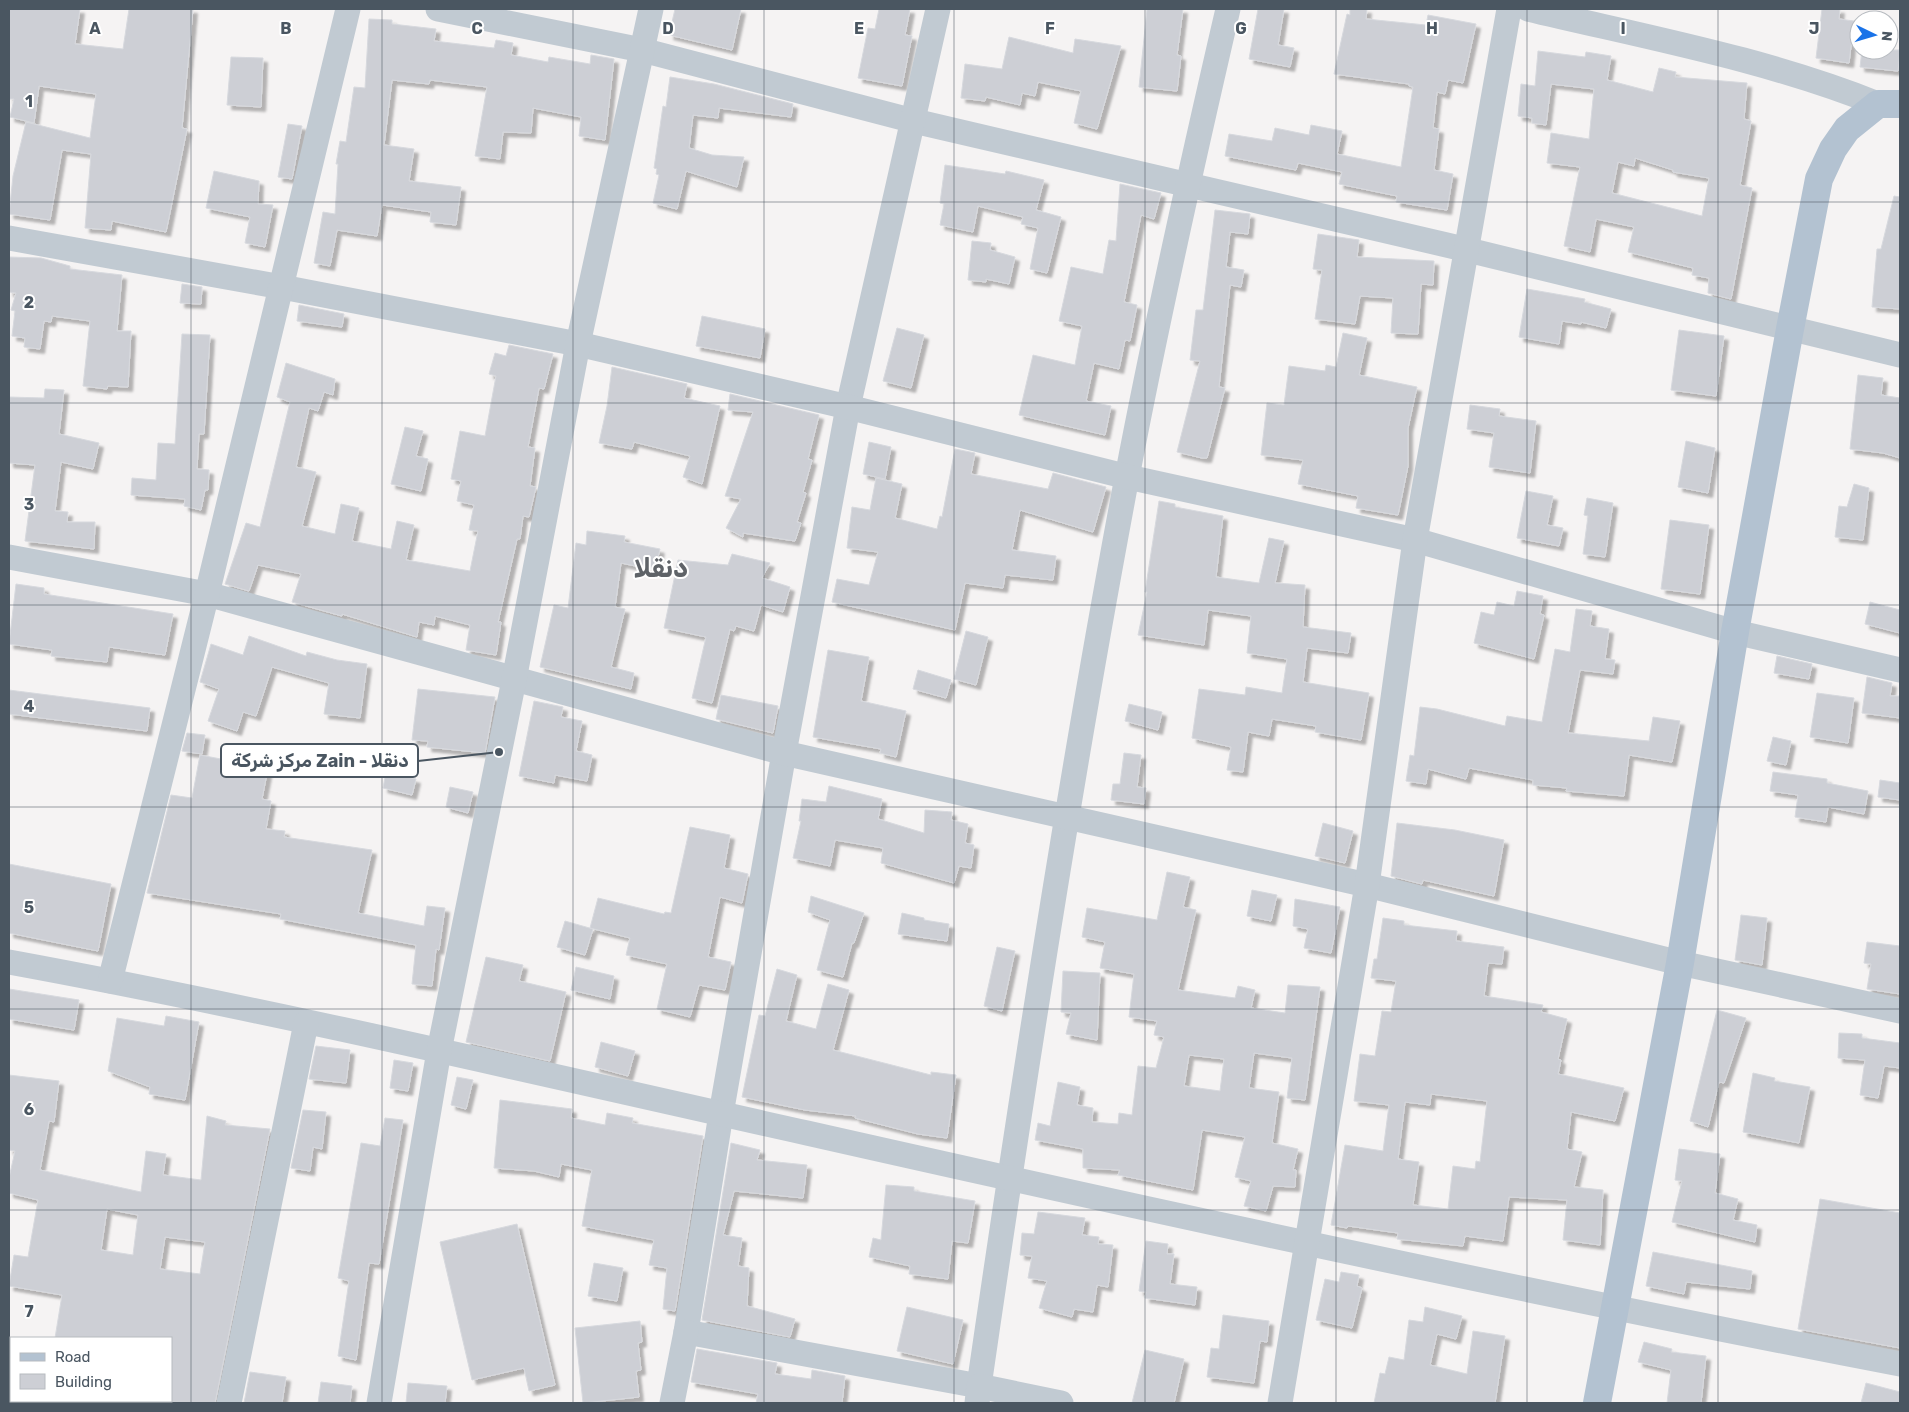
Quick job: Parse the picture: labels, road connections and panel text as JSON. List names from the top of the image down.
{
  "districts": ["دنقلا"],
  "places": ["مركز شركة Zain - دنقلا"],
  "legend": ["Road", "Building"],
  "north": "right",
  "grid": {
    "columns": [
      "A",
      "B",
      "C",
      "D",
      "E",
      "F",
      "G",
      "H",
      "I",
      "J"
    ],
    "rows": [
      "1",
      "2",
      "3",
      "4",
      "5",
      "6",
      "7"
    ]
  }
}
